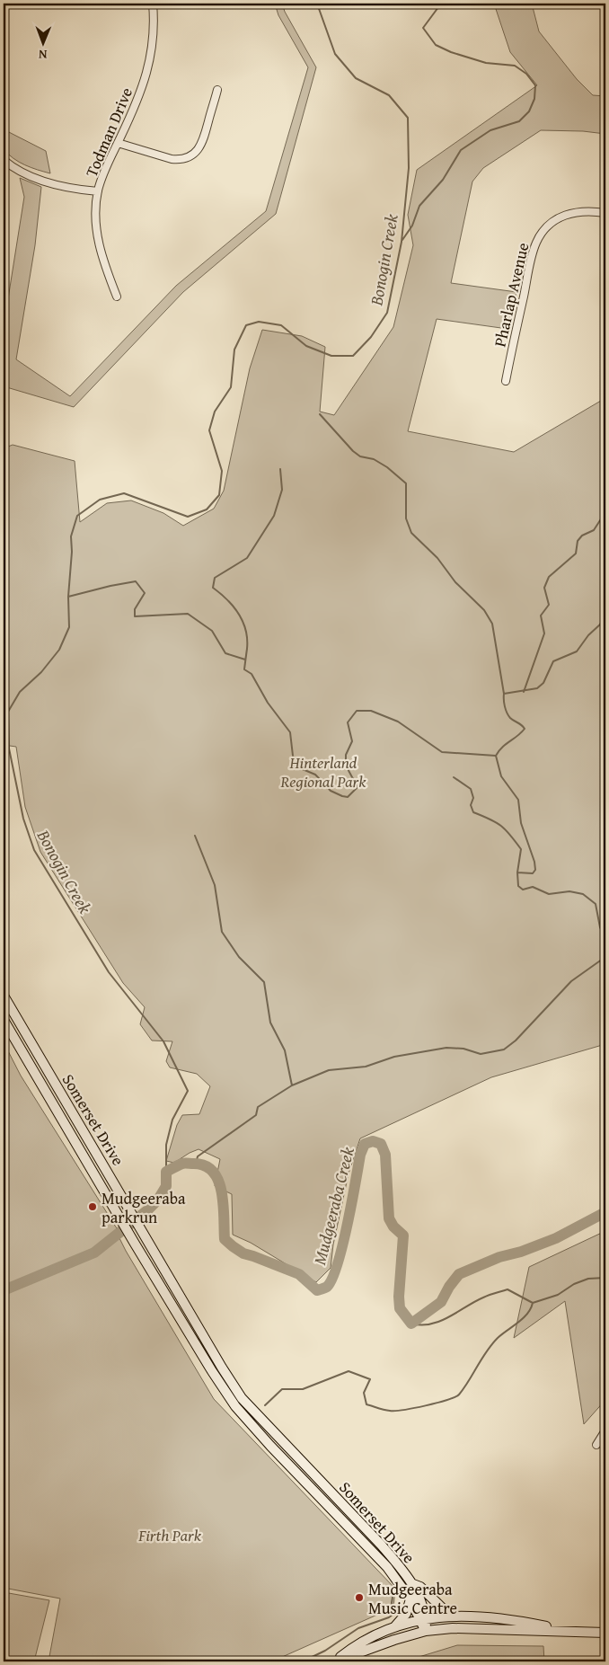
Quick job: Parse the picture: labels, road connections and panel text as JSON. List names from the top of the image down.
{
  "streets": {
    "main road": ["Somerset Drive"],
    "street": ["Todman Drive", "Pharlap Avenue"]
  },
  "water": ["Bonogin Creek", "Mudgeeraba Creek"],
  "parks": ["Hinterland Regional Park", "Firth Park"],
  "places": ["Mudgeeraba parkrun", "Mudgeeraba Music Centre"],
  "north": "bottom"
}
